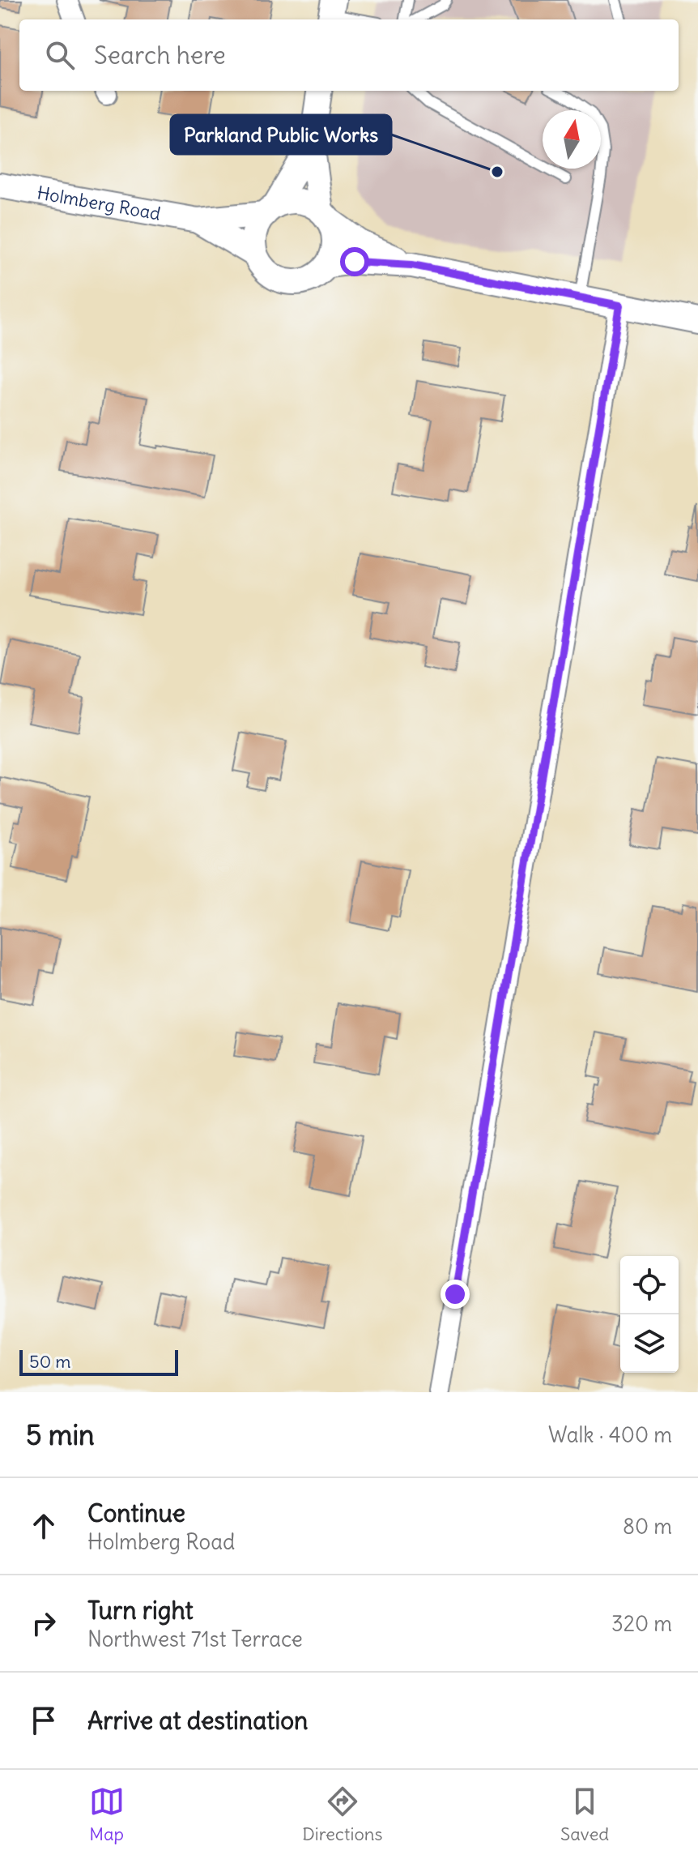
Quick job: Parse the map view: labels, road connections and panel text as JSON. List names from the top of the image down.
{
  "streets": {
    "street": ["Holmberg Road"]
  },
  "places": ["Parkland Public Works"],
  "scale_bar": "50 m",
  "north": "top",
  "page": {
    "search": "Search here",
    "scale": "50 m",
    "heading": ["5 min", "Walk · 400 m"],
    "list": [
      ["Continue", "Holmberg Road", "80 m"],
      ["Turn right", "Northwest 71st Terrace", "320 m"],
      "Arrive at destination"
    ],
    "nav": ["Map", "Directions", "Saved"]
  }
}
